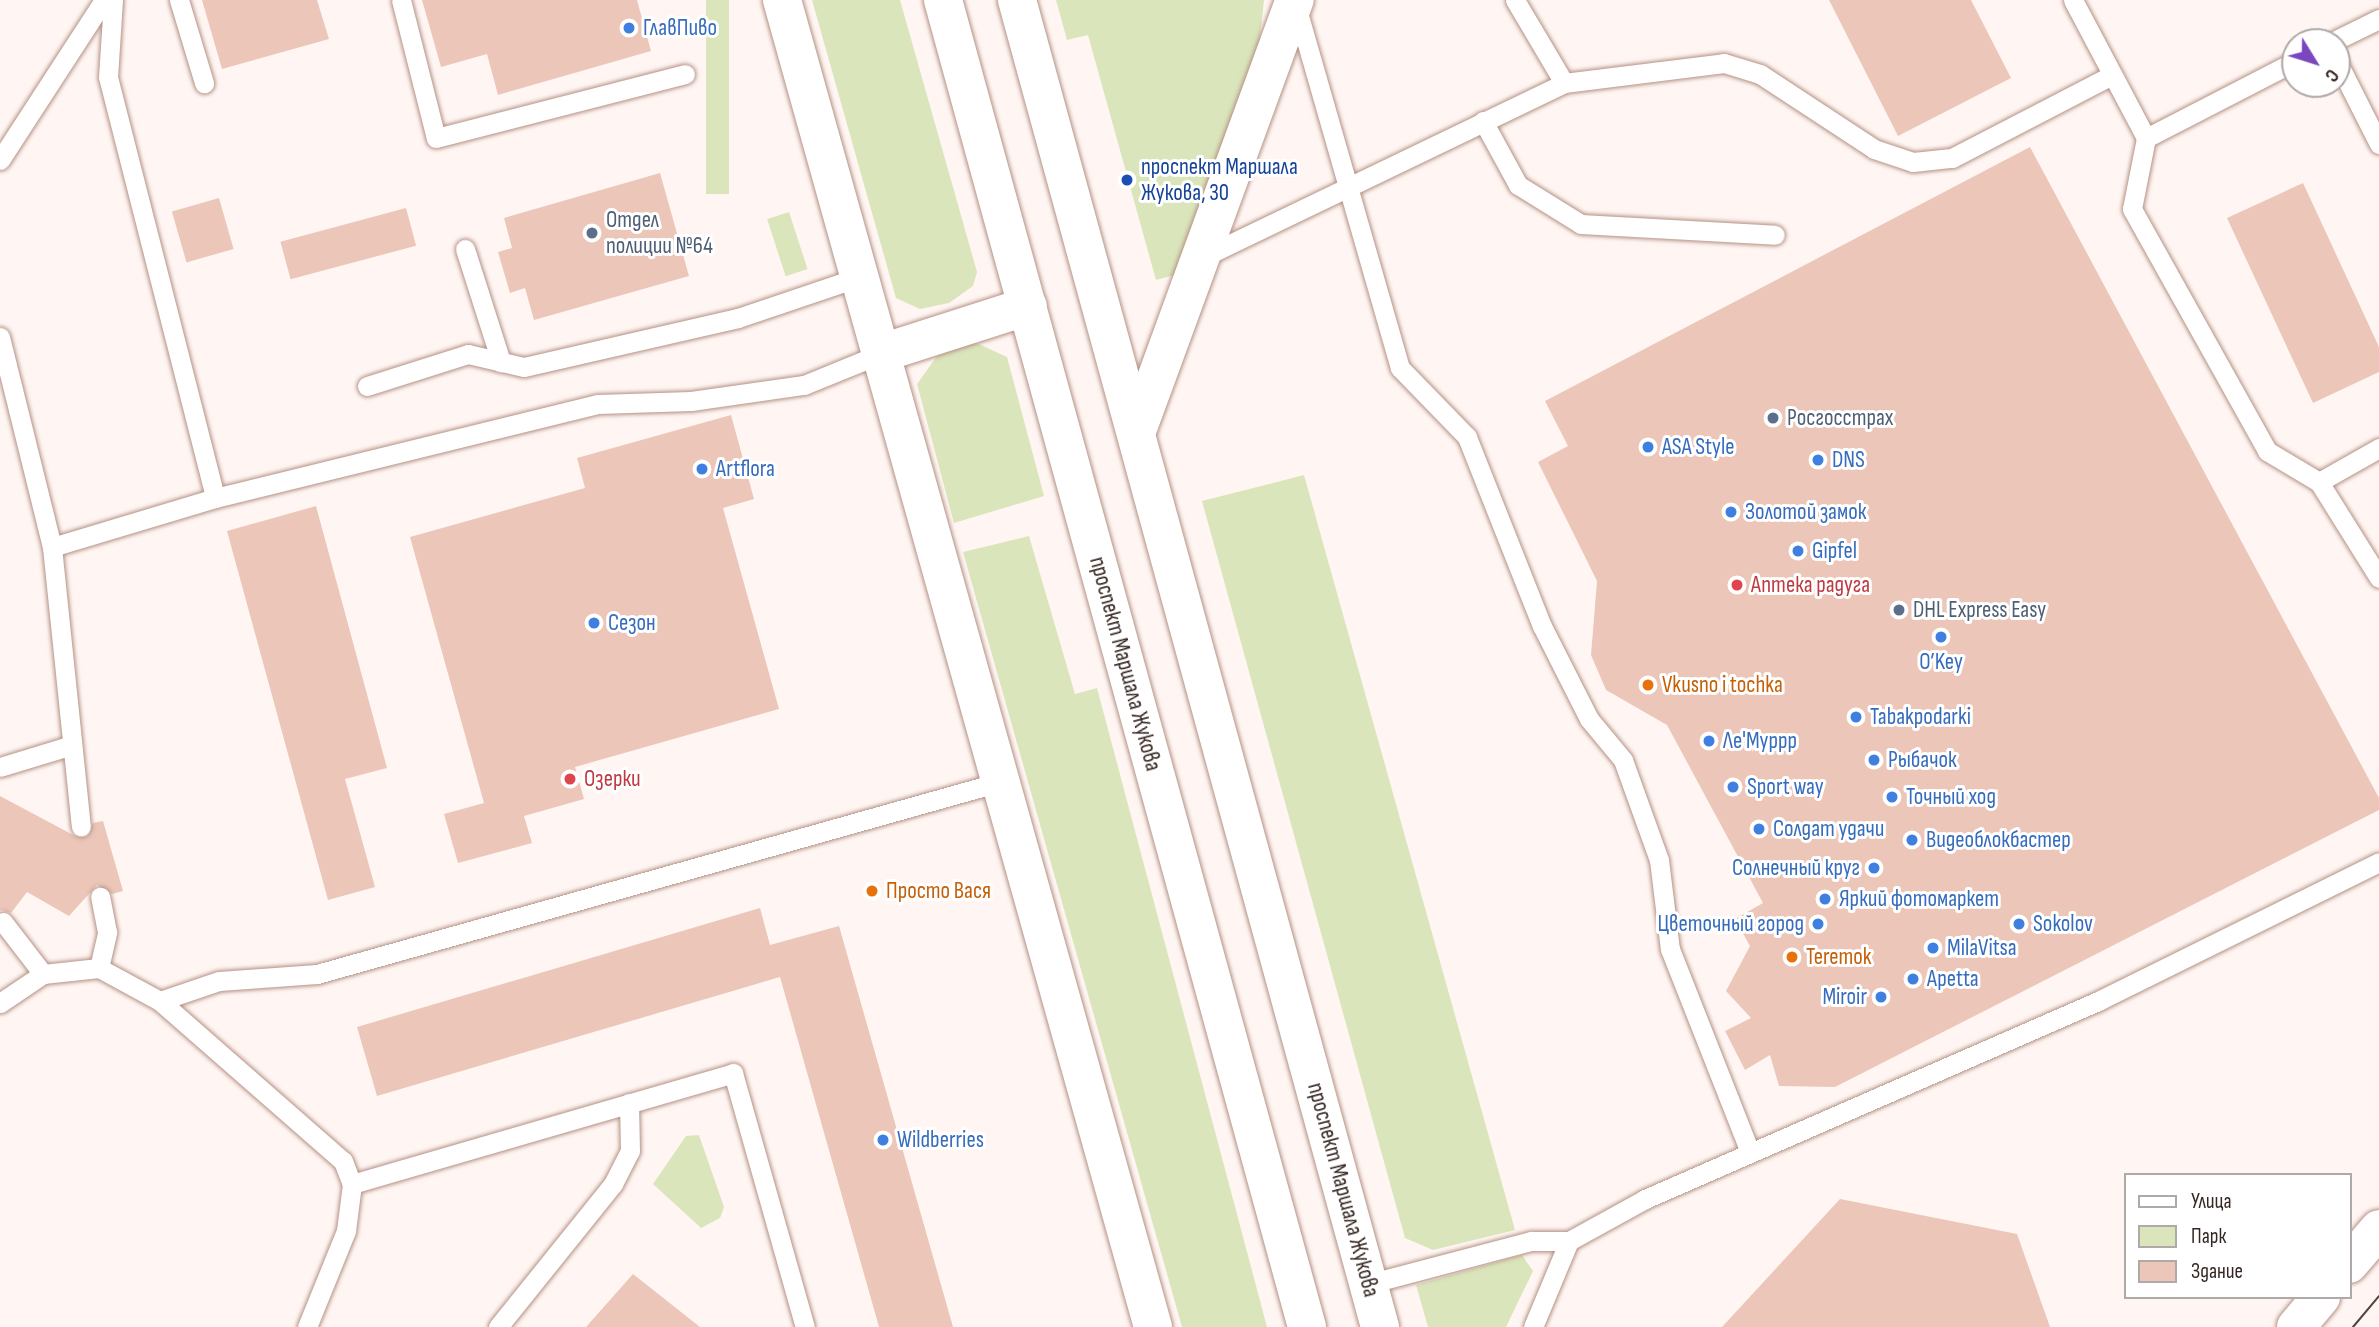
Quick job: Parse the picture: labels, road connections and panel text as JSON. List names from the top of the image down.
{
  "streets": {
    "main road": ["проспект Маршала Жукова"]
  },
  "places": [
    "ГлавПиво",
    "проспект Маршала Жукова, 30",
    "Отдел полиции №64",
    "Росгосстрах",
    "ASA Style",
    "DNS",
    "Artflora",
    "Золотой замок",
    "Gipfel",
    "Аптека радуга",
    "DHL Express Easy",
    "Сезон",
    "O’Key",
    "Vkusno i tochka",
    "Tabakpodarki",
    "Ле'Муррр",
    "Рыбачок",
    "Озерки",
    "Sport way",
    "Точный ход",
    "Солдат удачи",
    "Видеоблокбастер",
    "Солнечный круг",
    "Просто Вася",
    "Яркий фотомаркет",
    "Цветочный город",
    "Sokolov",
    "MilaVitsa",
    "Teremok",
    "Apetta",
    "Miroir",
    "Wildberries"
  ],
  "legend": ["Улица", "Парк", "Здание"],
  "north": "bottom right"
}
